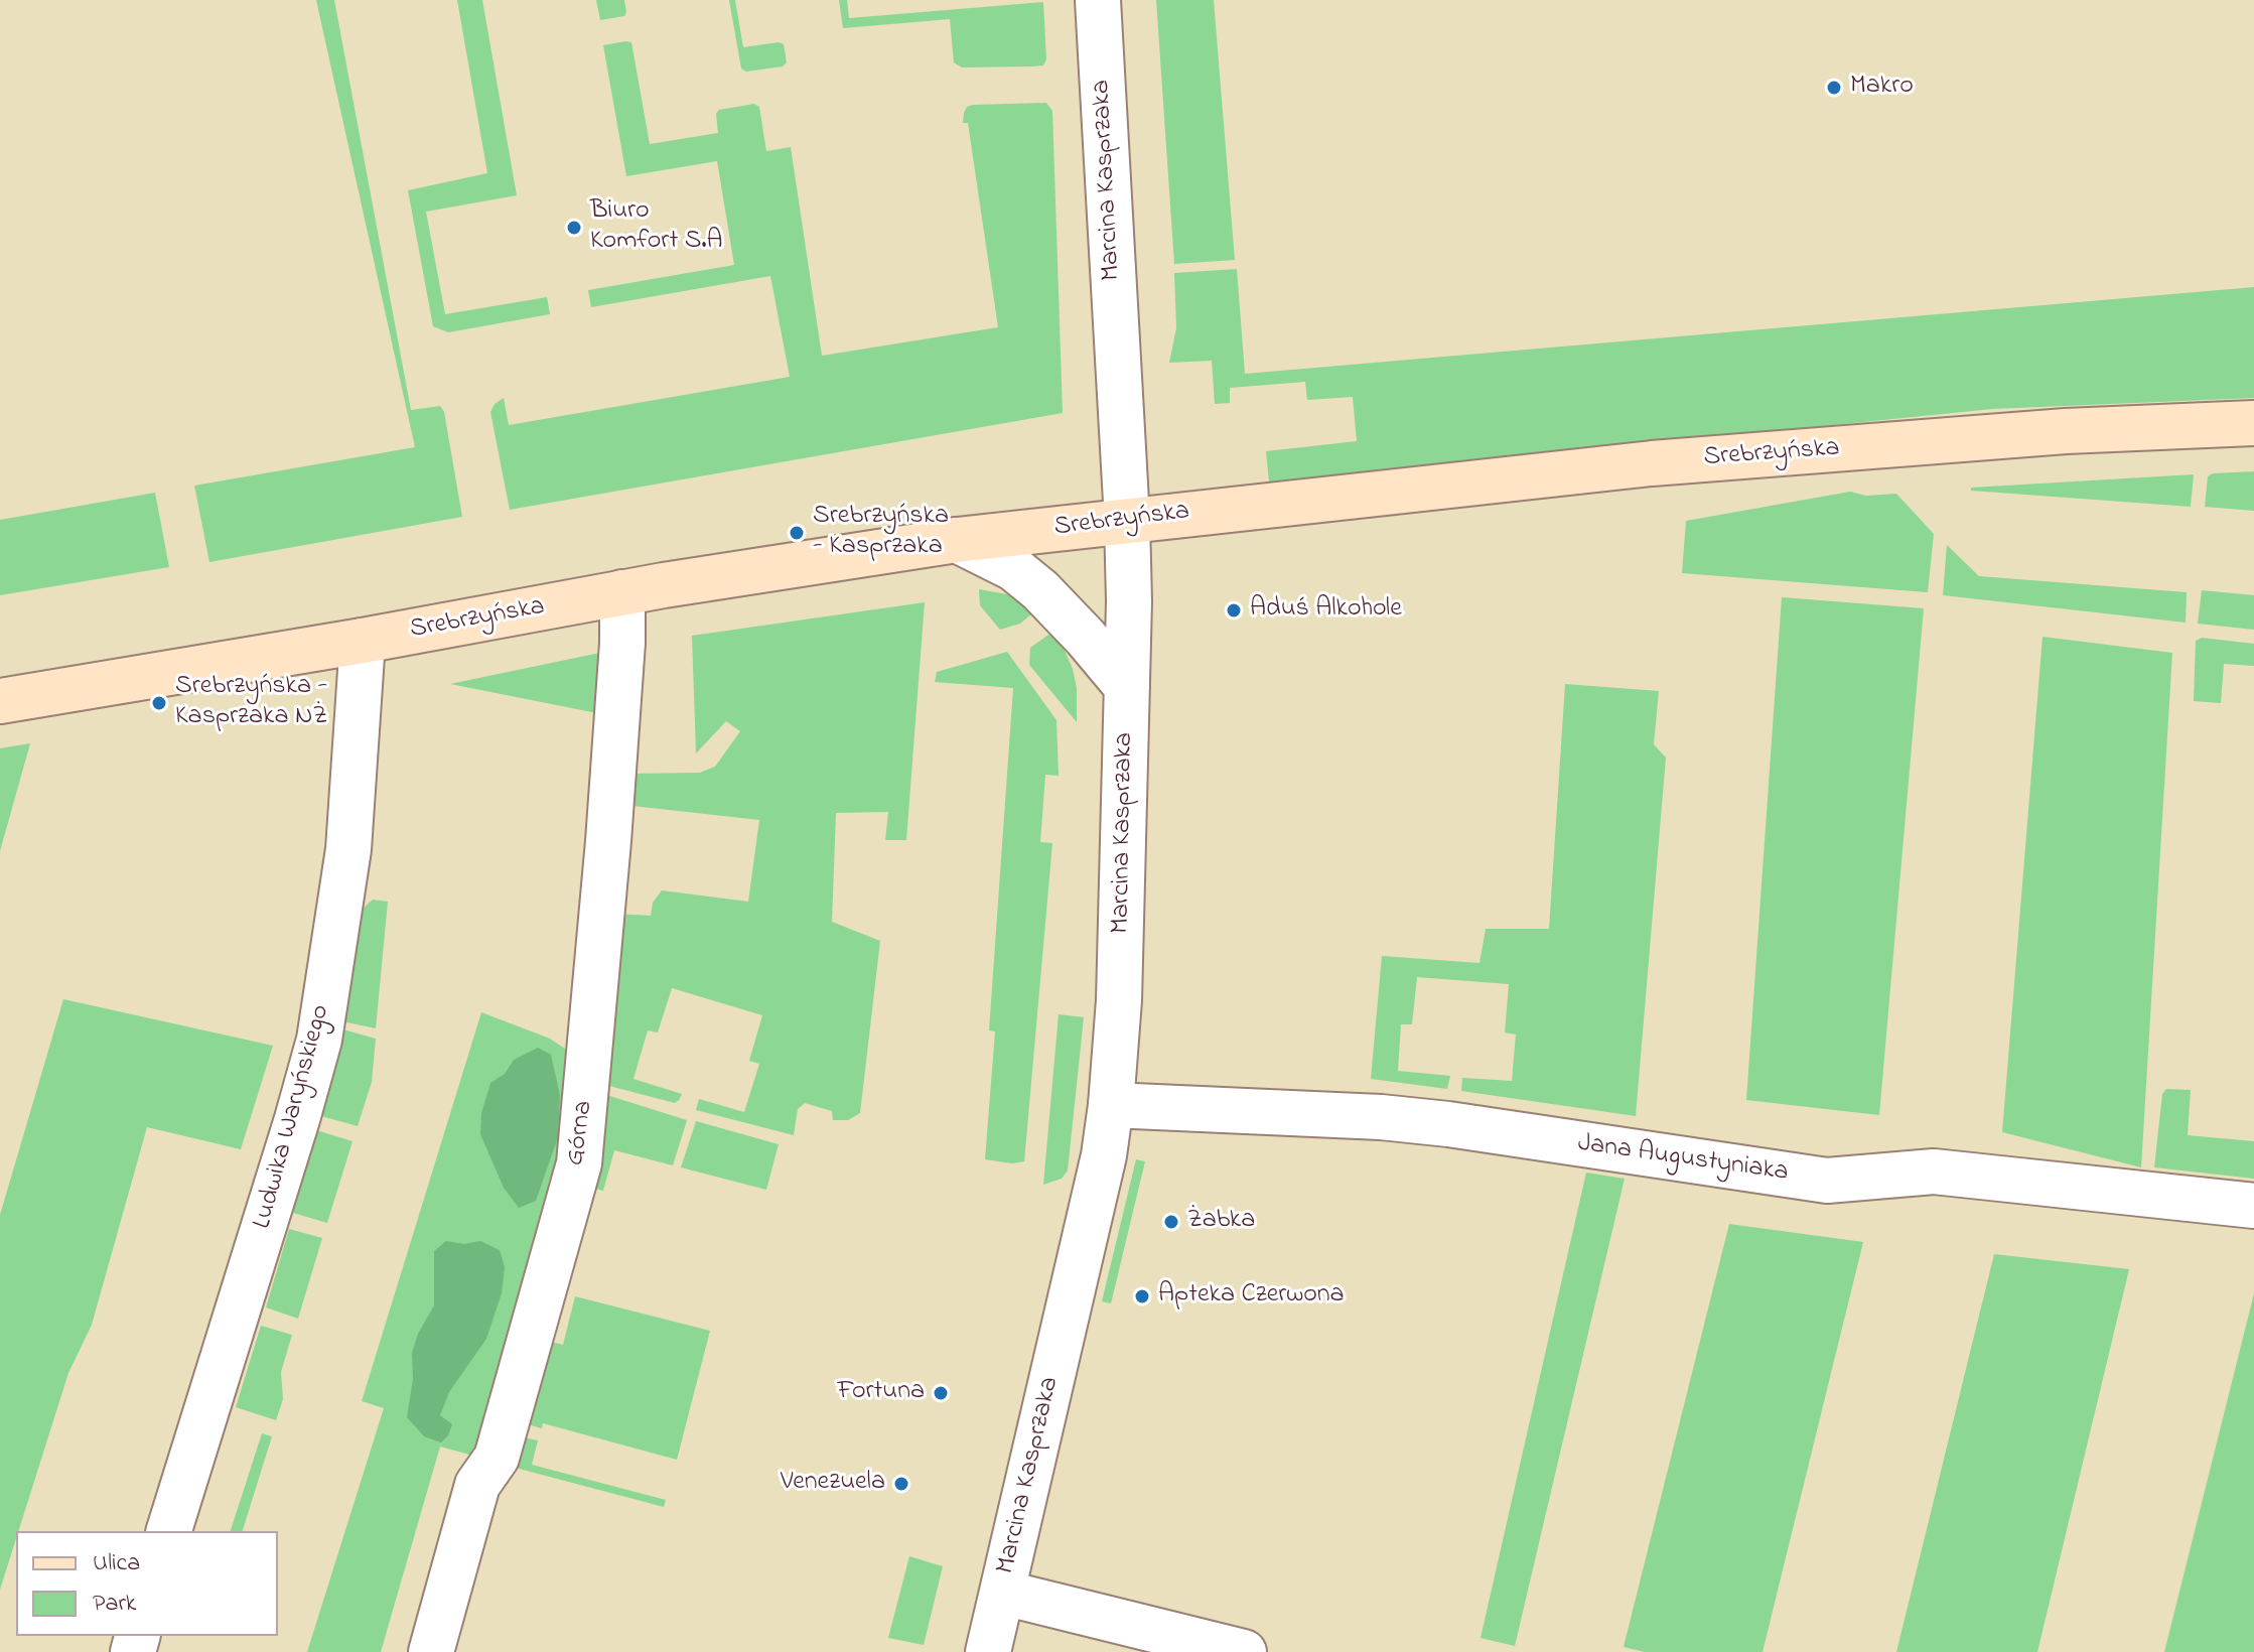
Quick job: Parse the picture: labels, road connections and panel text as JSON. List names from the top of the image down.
{
  "streets": {
    "main road": ["Srebrzyńska"],
    "street": [
      "Marcina Kasprzaka",
      "Ludwika Waryńskiego",
      "Górna",
      "Jana Augustyniaka"
    ]
  },
  "crossings": [
    ["Marcina Kasprzaka", "Srebrzyńska"],
    ["Marcina Kasprzaka", "Jana Augustyniaka"],
    ["Srebrzyńska", "Ludwika Waryńskiego"],
    ["Srebrzyńska", "Górna"]
  ],
  "places": [
    "Makro",
    "Biuro Komfort S.A",
    "Srebrzyńska - Kasprzaka",
    "Aduś Alkohole",
    "Srebrzyńska - Kasprzaka NŻ",
    "Żabka",
    "Apteka Czerwona",
    "Fortuna",
    "Venezuela"
  ],
  "legend": ["Ulica", "Park"]
}
